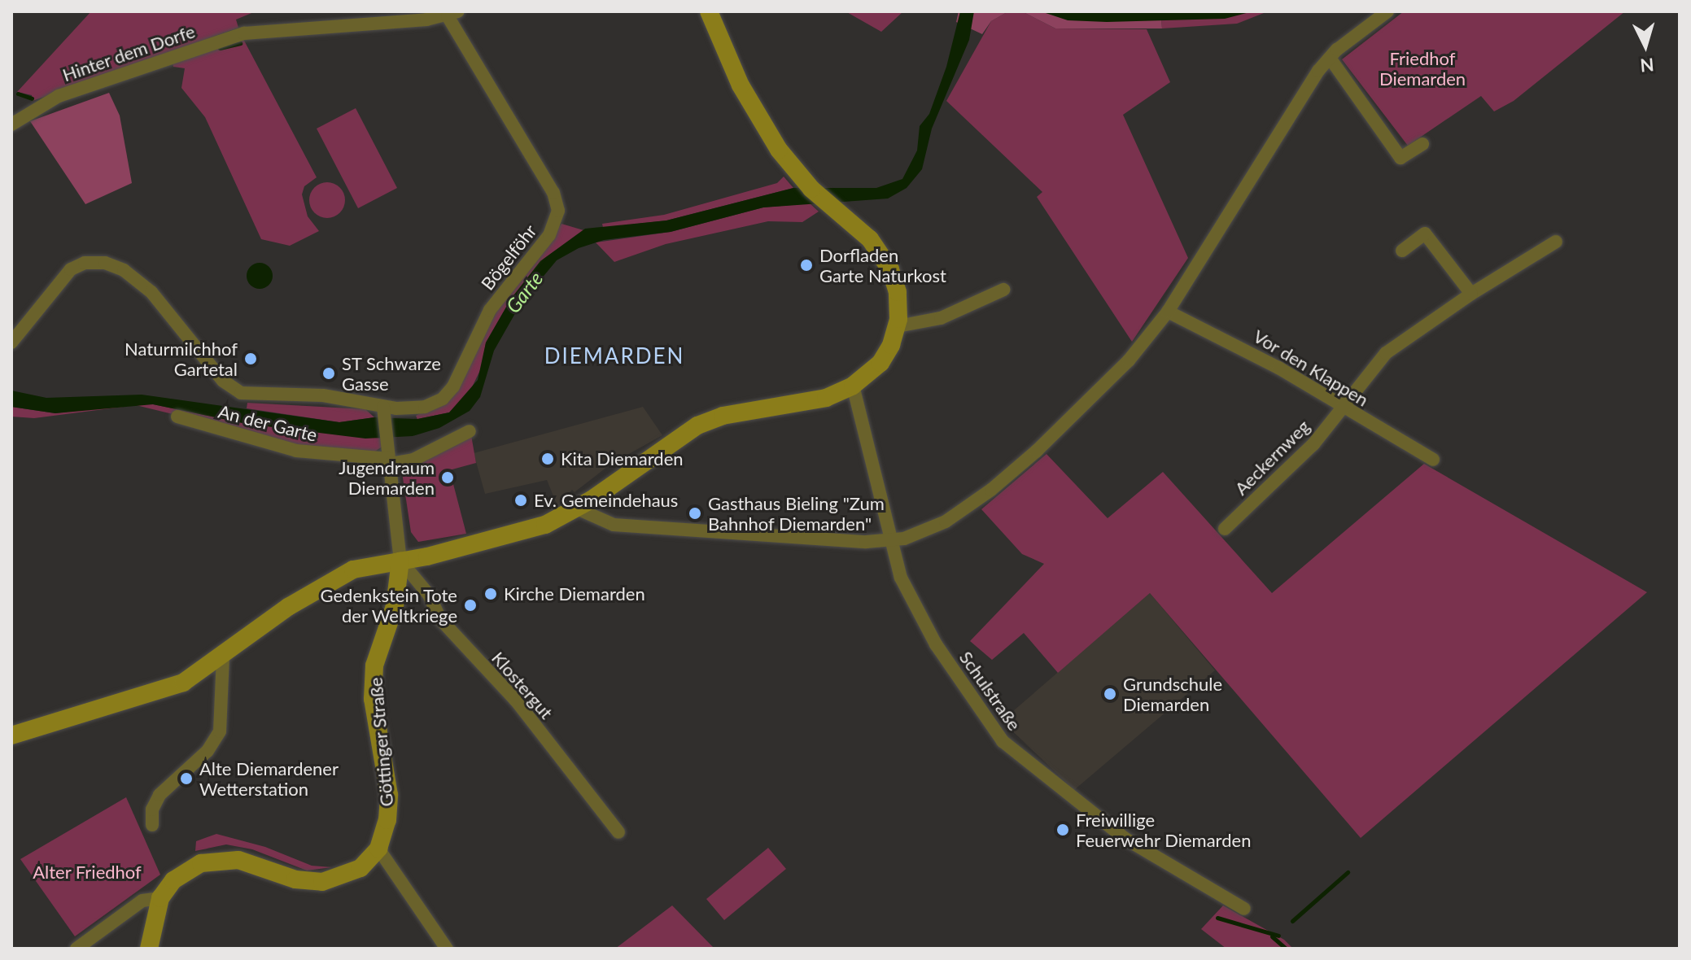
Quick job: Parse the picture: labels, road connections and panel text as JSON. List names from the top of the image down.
{
  "streets": {
    "street": [
      "Hinter dem Dorfe",
      "Bögelföhr",
      "Vor den Klappen",
      "An der Garte",
      "Aeckernweg",
      "Klostergut",
      "Schulstraße",
      "Göttinger Straße"
    ]
  },
  "crossings": [
    ["Hinter dem Dorfe", "Bögelföhr"],
    ["Vor den Klappen", "Aeckernweg"],
    ["Klostergut", "Göttinger Straße"]
  ],
  "districts": ["DIEMARDEN"],
  "water": ["Garte"],
  "parks": ["Friedhof Diemarden", "Alter Friedhof"],
  "places": [
    "Dorfladen Garte Naturkost",
    "Naturmilchhof Gartetal",
    "ST Schwarze Gasse",
    "Kita Diemarden",
    "Jugendraum Diemarden",
    "Ev. Gemeindehaus",
    "Gasthaus Bieling \"Zum Bahnhof Diemarden\"",
    "Kirche Diemarden",
    "Gedenkstein Tote der Weltkriege",
    "Grundschule Diemarden",
    "Alte Diemardener Wetterstation",
    "Freiwillige Feuerwehr Diemarden"
  ],
  "north": "bottom"
}
